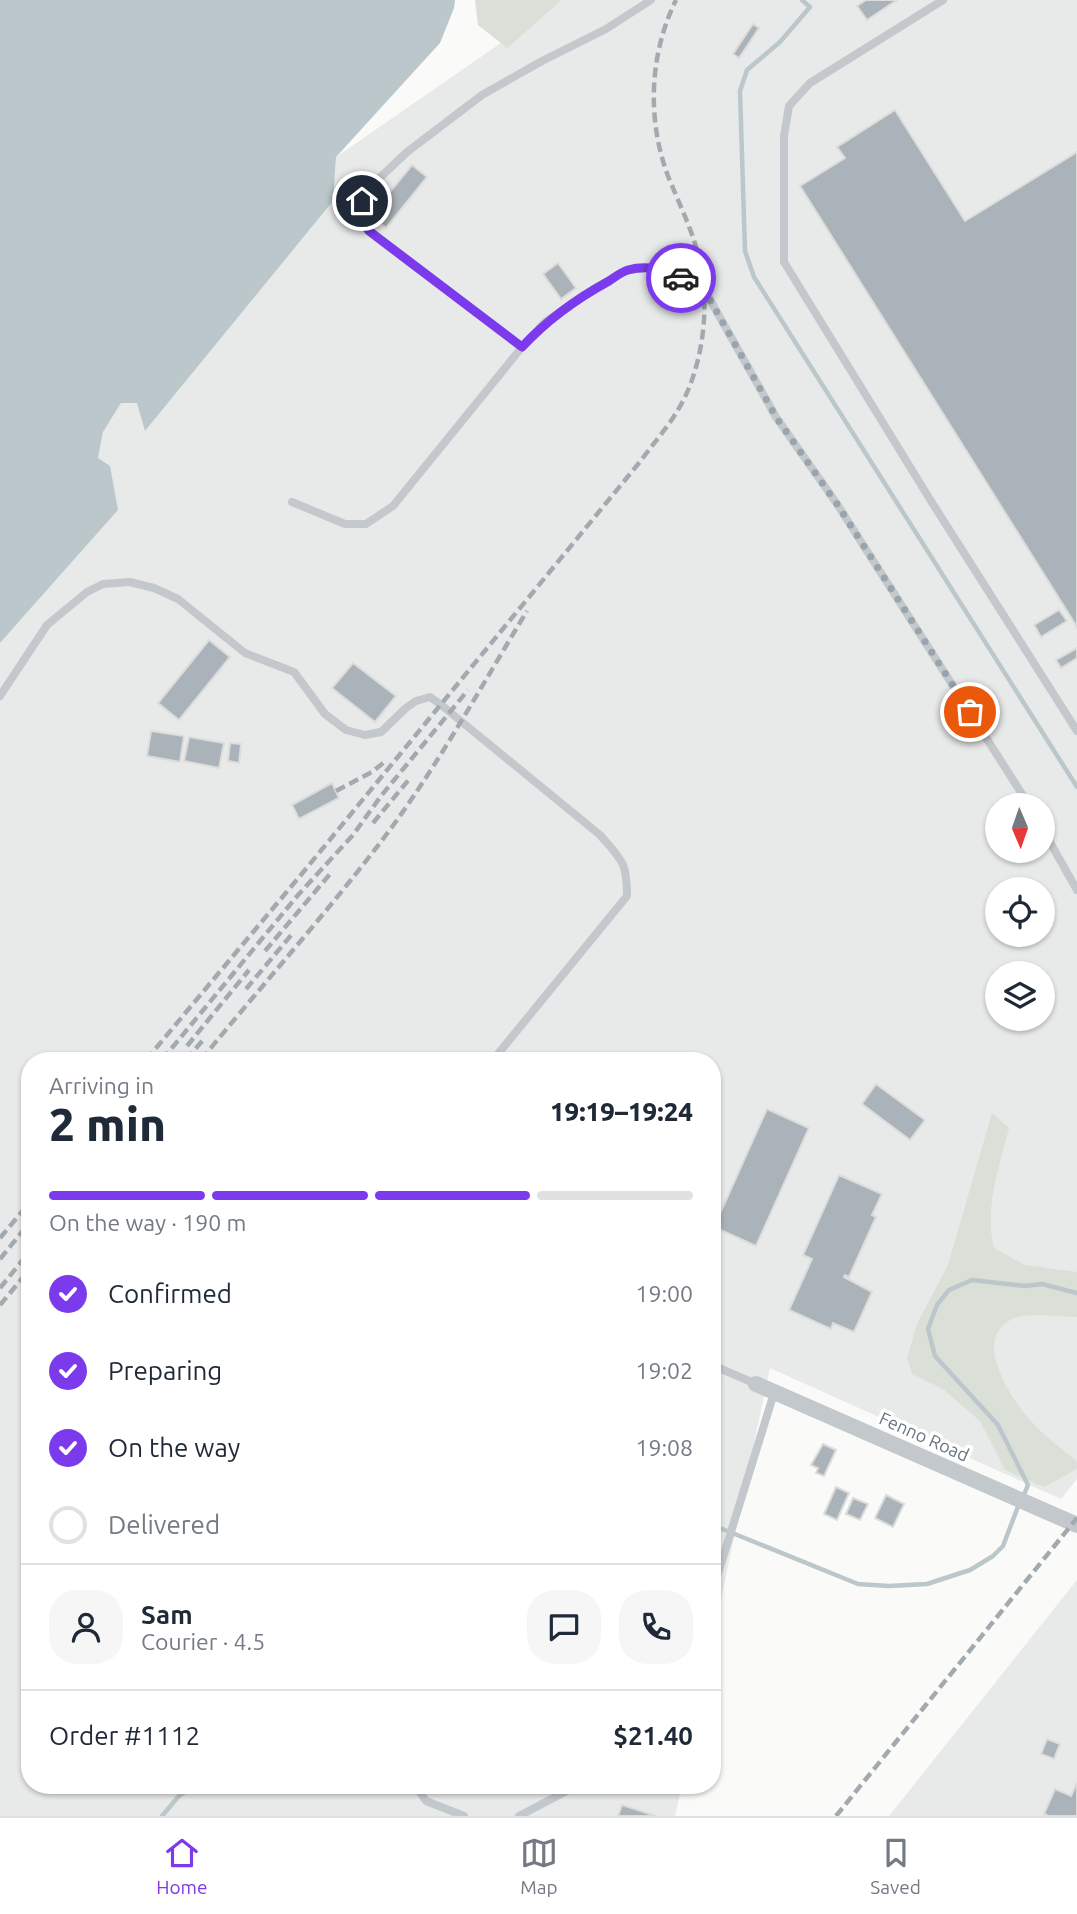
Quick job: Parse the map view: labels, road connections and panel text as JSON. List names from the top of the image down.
{
  "streets": {
    "street": ["Fenno Road"]
  },
  "north": "bottom",
  "page": {
    "heading": ["2 min", "Arriving in", "19:19–19:24"],
    "panel": [
      "Sam",
      "Courier · 4.5",
      "Order #1112",
      "$21.40"
    ],
    "bar": "On the way · 190 m",
    "list": [
      ["Confirmed", "19:00"],
      ["Preparing", "19:02"],
      ["On the way", "19:08"],
      "Delivered"
    ],
    "tabs": ["Home", "Map", "Saved"]
  }
}
